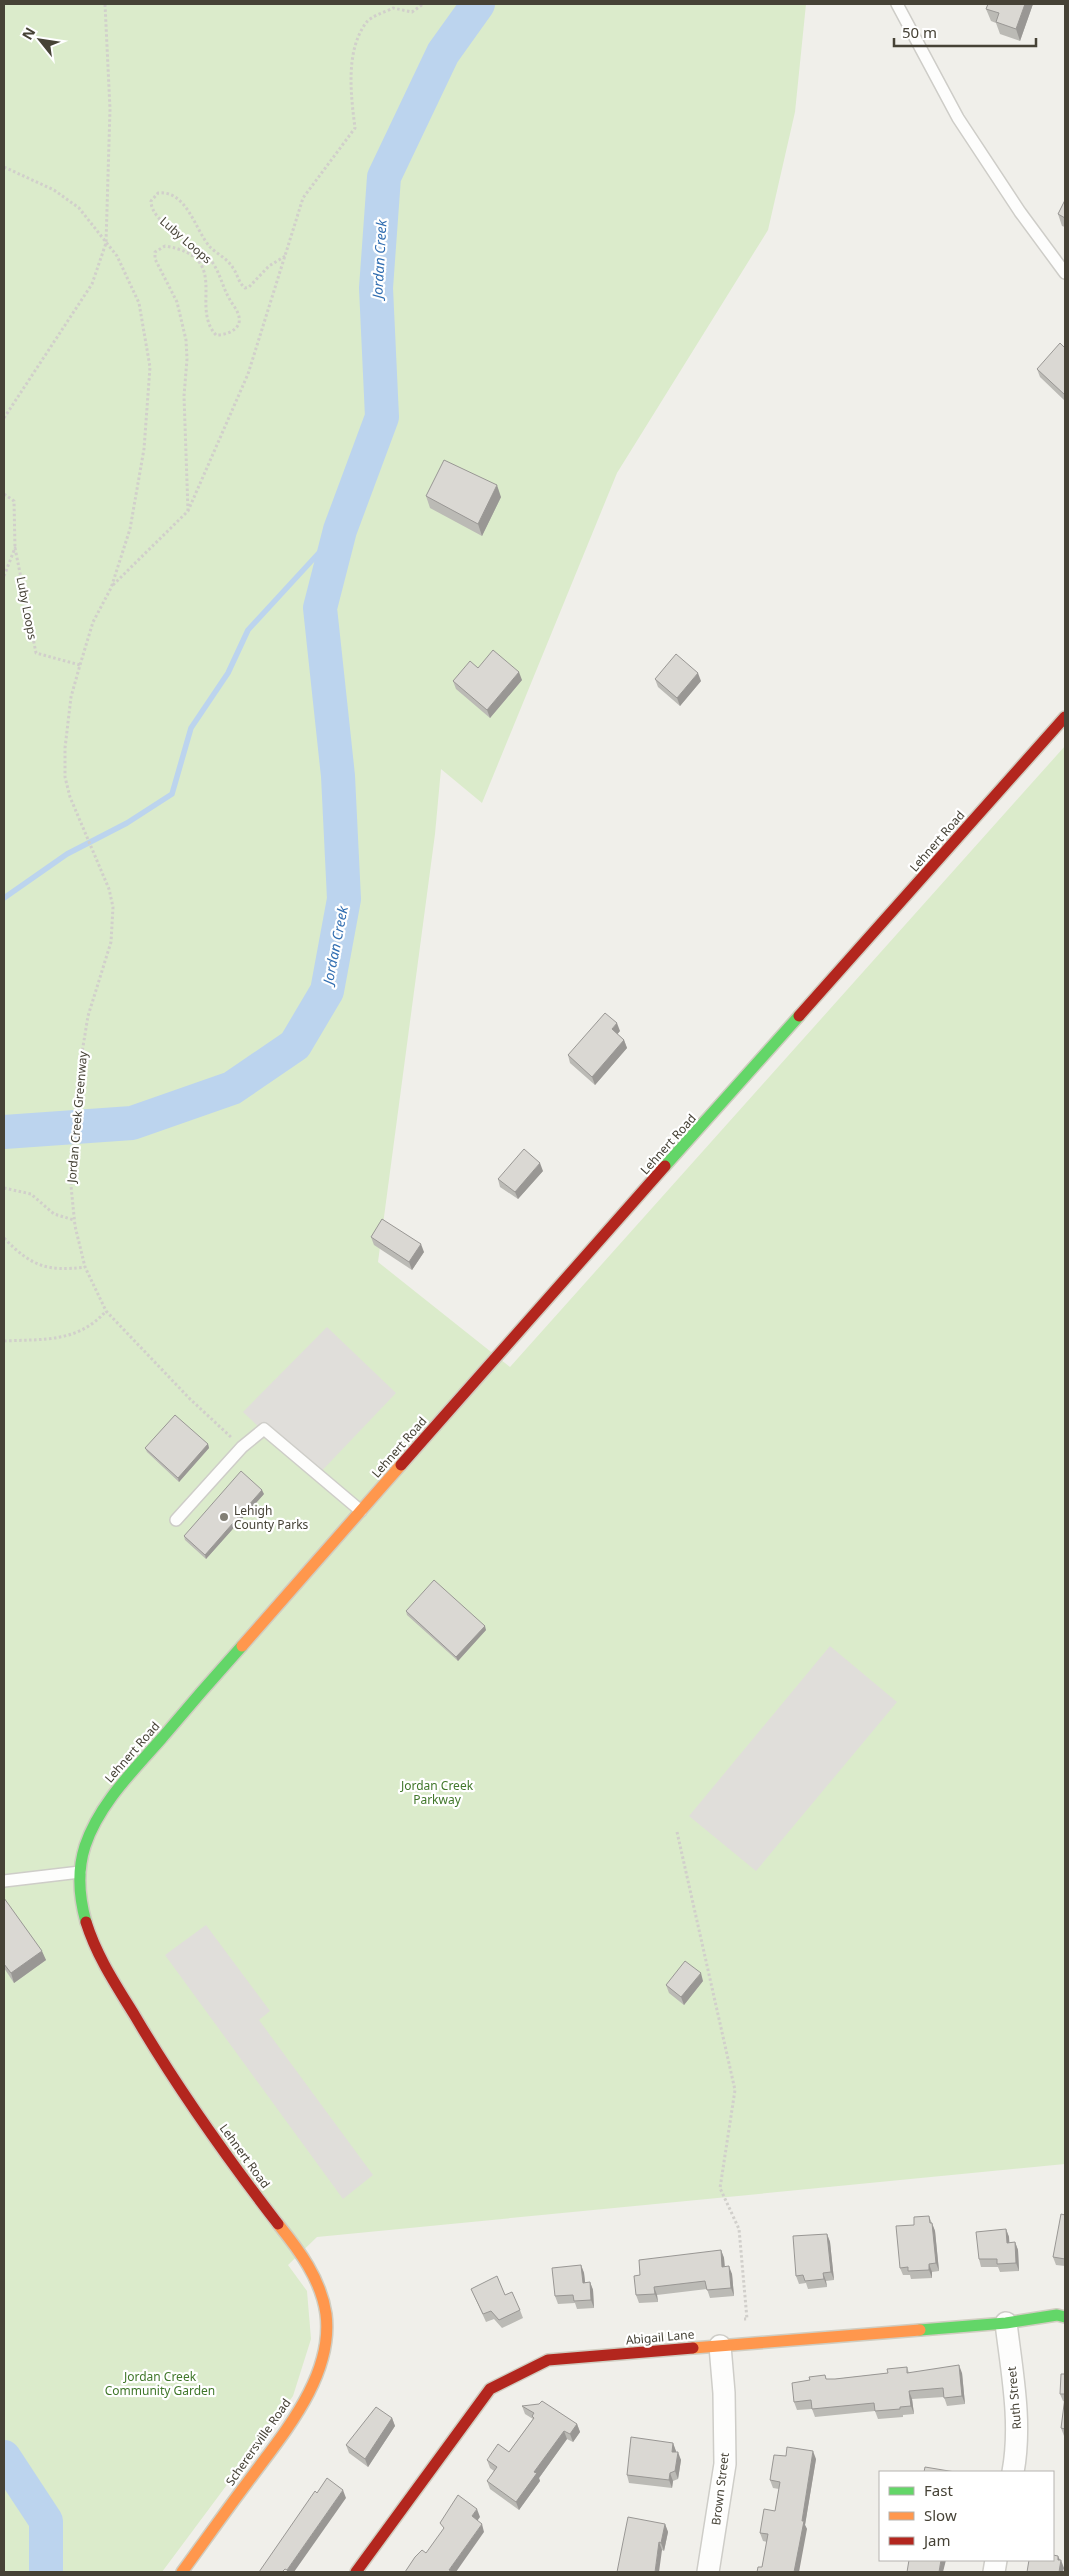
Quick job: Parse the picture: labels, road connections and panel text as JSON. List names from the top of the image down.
{
  "streets": {
    "street": [
      "Lehnert Road",
      "Abigail Lane",
      "Ruth Street",
      "Scherersville Road",
      "Brown Street"
    ],
    "path": ["Luby Loops", "Jordan Creek Greenway"]
  },
  "crossings": [
    ["Luby Loops", "Jordan Creek Greenway"],
    ["Lehnert Road", "Scherersville Road"],
    ["Abigail Lane", "Ruth Street"],
    ["Abigail Lane", "Brown Street"]
  ],
  "water": ["Jordan Creek"],
  "parks": ["Jordan Creek Parkway", "Jordan Creek Community Garden"],
  "places": ["Lehigh County Parks"],
  "legend": ["Fast", "Slow", "Jam"],
  "scale_bar": "50 m",
  "north": "top left"
}
